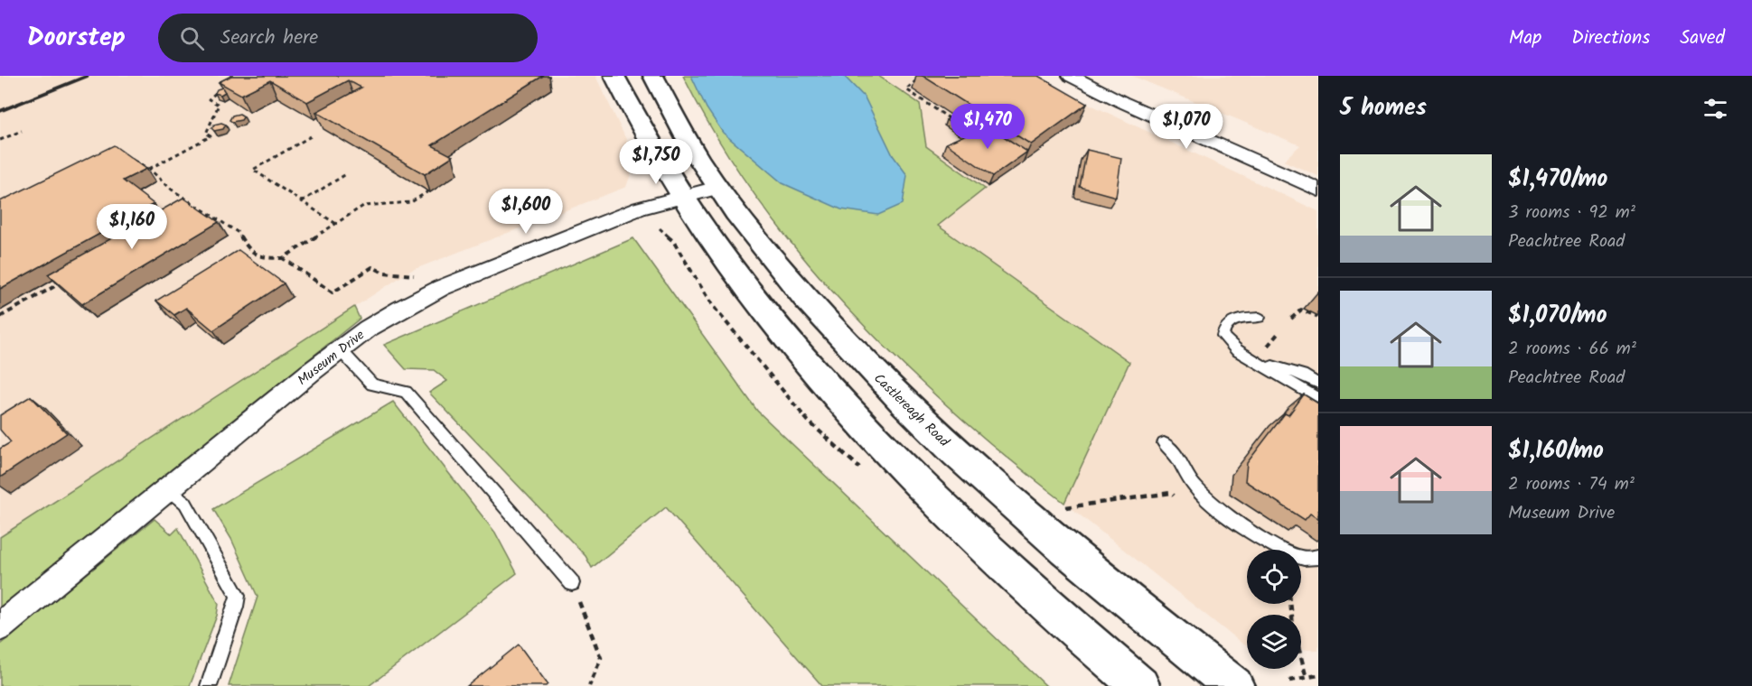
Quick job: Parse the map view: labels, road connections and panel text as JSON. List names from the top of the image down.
{
  "streets": {
    "main road": ["Castlereagh Road"],
    "street": ["Museum Drive"]
  },
  "crossings": [
    ["Museum Drive", "Castlereagh Road"]
  ],
  "page": {
    "header": "Doorstep",
    "search": "Search here",
    "nav": ["Map", "Directions", "Saved"],
    "heading": "5 homes",
    "price": [
      "$1,470",
      "$1,070",
      "$1,750",
      "$1,600",
      "$1,160"
    ],
    "list": [
      {
        "name": "$1,470/mo",
        "note": "3 rooms · 92 m² · Peachtree Road"
      },
      {
        "name": "$1,070/mo",
        "note": "2 rooms · 66 m² · Peachtree Road"
      },
      {
        "name": "$1,160/mo",
        "note": "2 rooms · 74 m² · Museum Drive"
      }
    ]
  }
}
